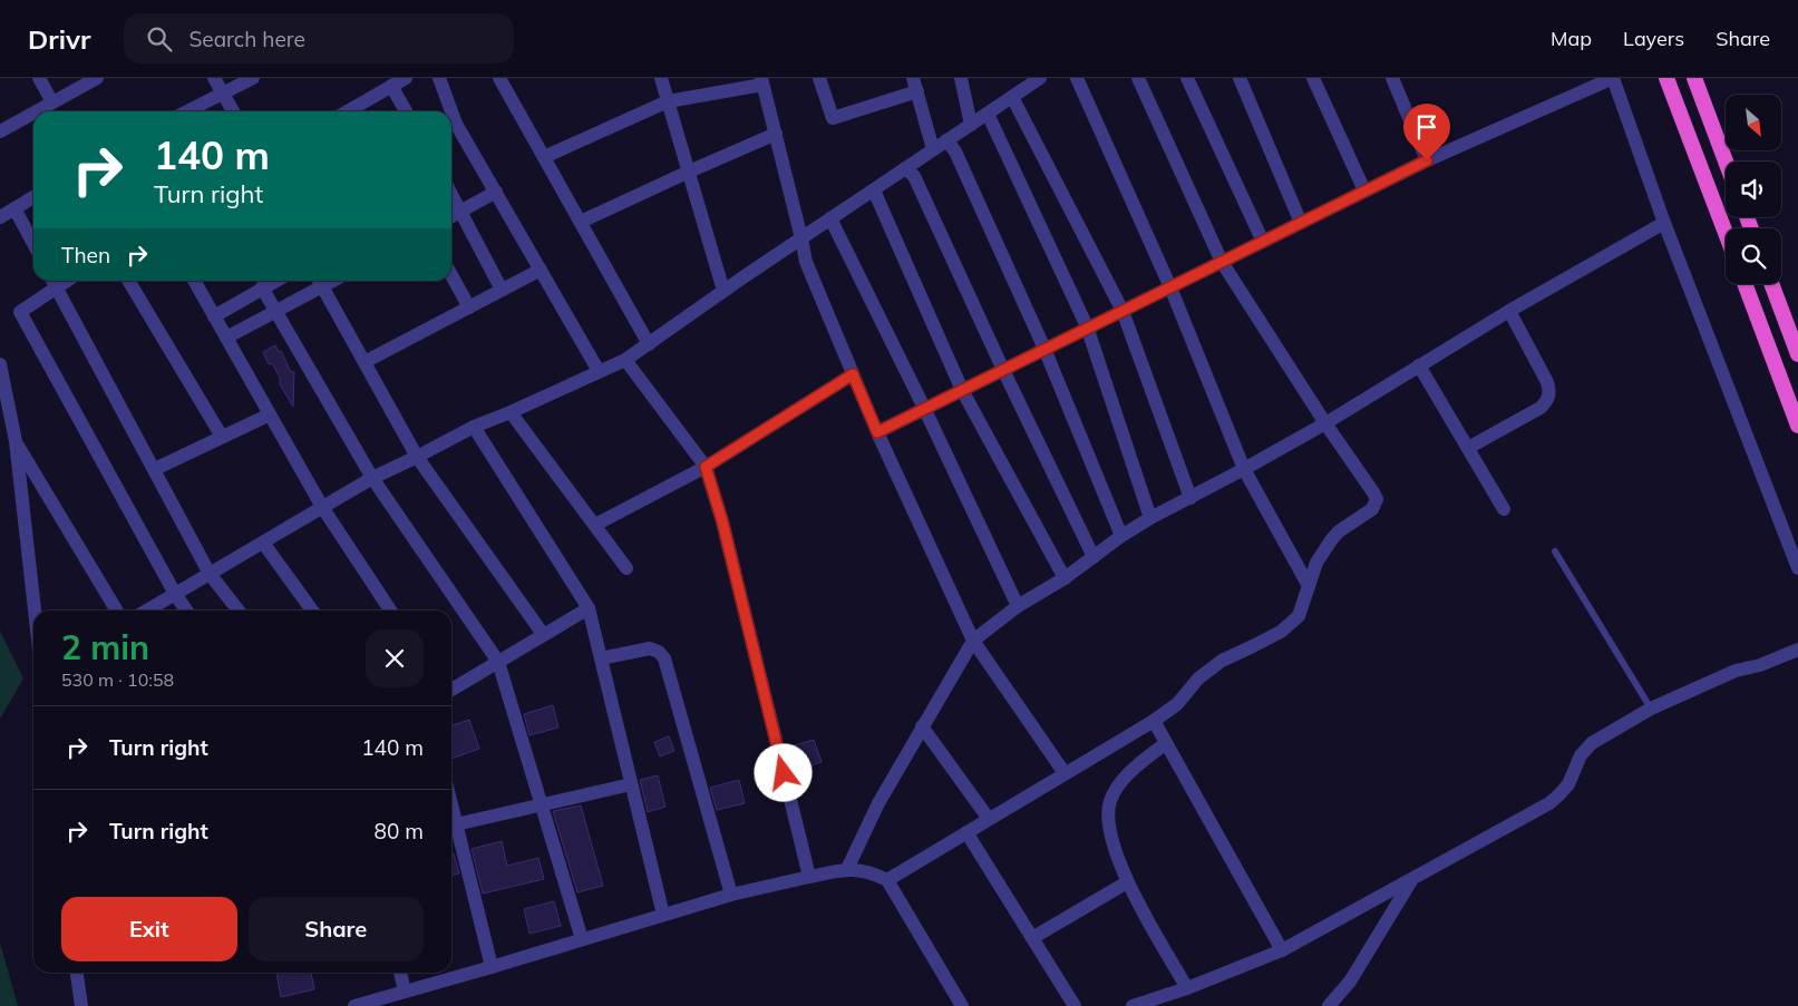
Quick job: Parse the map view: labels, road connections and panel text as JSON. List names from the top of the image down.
{
  "north": "bottom right",
  "page": {
    "header": "Drivr",
    "search": "Search here",
    "nav": ["Map", "Layers", "Share"],
    "turn": ["140 m", "Turn right"],
    "then": "Then",
    "heading": ["2 min", "530 m · 10:58"],
    "list": [
      {
        "name": "Turn right",
        "value": "140 m"
      },
      {
        "name": "Turn right",
        "value": "80 m"
      }
    ],
    "buttons": ["Exit", "Share"]
  }
}
